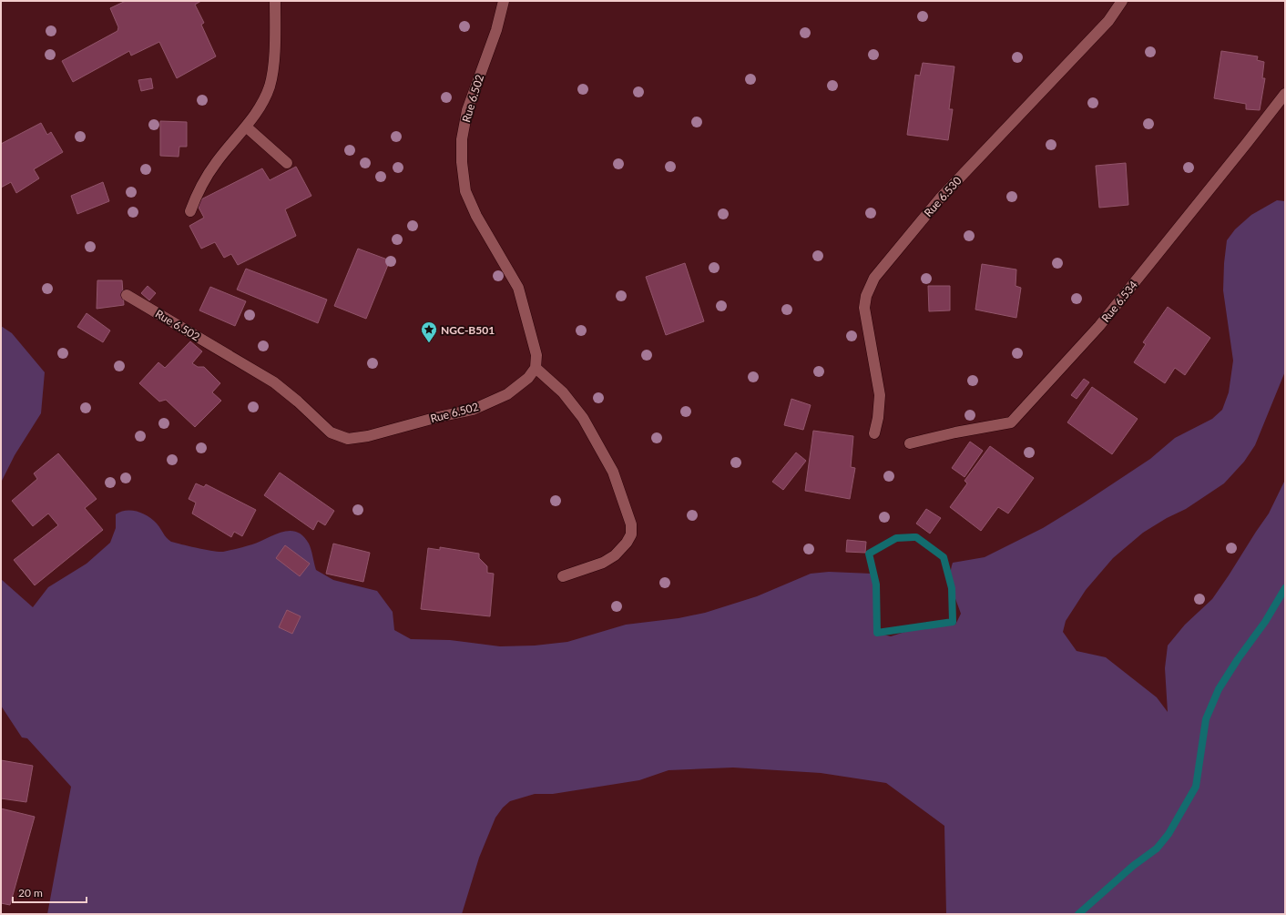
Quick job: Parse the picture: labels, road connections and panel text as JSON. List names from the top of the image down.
{
  "streets": {
    "street": ["Rue 6.502", "Rue 6.530", "Rue 6.534"]
  },
  "places": {
    "place": ["NGC-B501"]
  },
  "scale_bar": "20 m"
}
